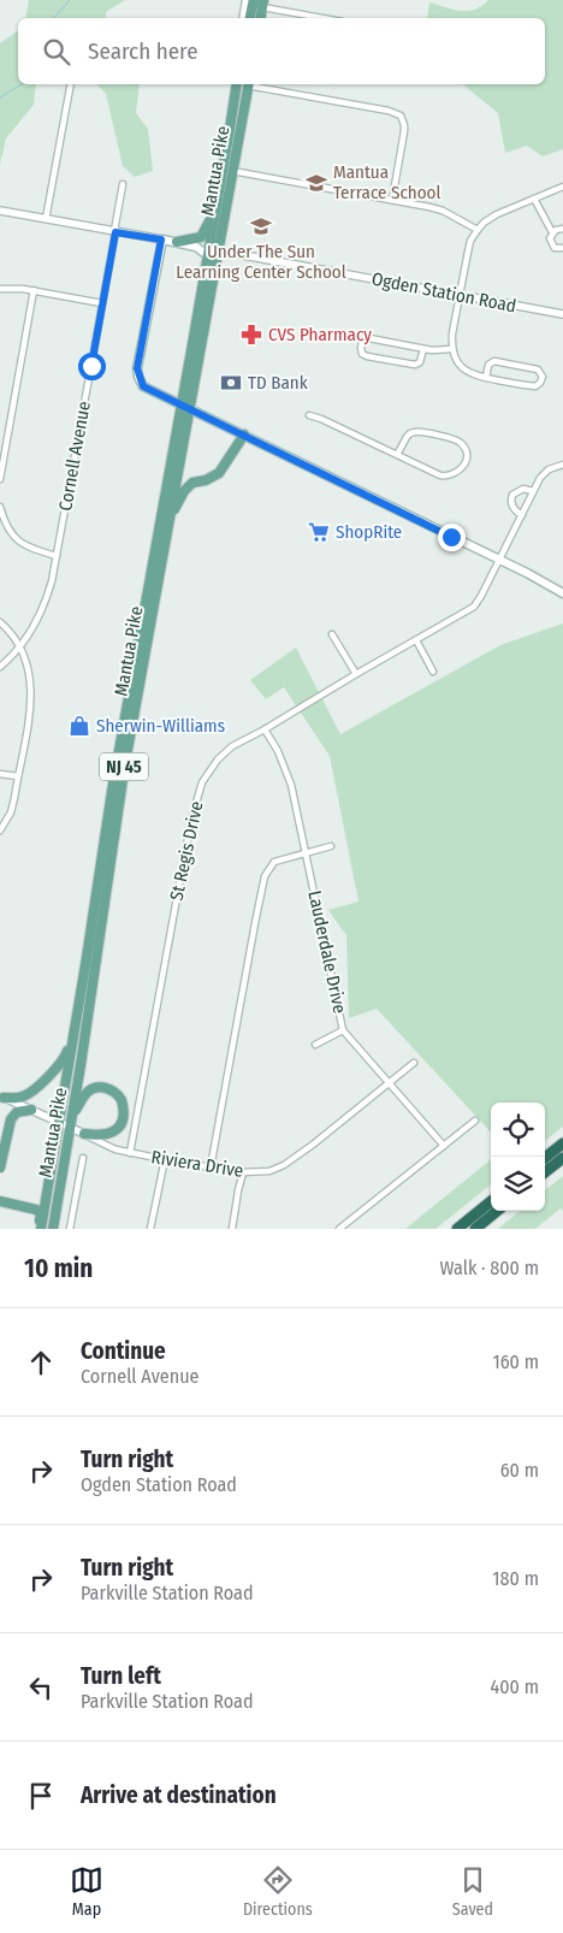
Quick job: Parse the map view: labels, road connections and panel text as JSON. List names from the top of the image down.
{
  "streets": {
    "main road": ["Mantua Pike", "NJ 45"],
    "street": [
      "Ogden Station Road",
      "Cornell Avenue",
      "St Regis Drive",
      "Lauderdale Drive",
      "Riviera Drive"
    ]
  },
  "crossings": [
    ["Mantua Pike", "Ogden Station Road"],
    ["Mantua Pike", "Riviera Drive"],
    ["St Regis Drive", "Lauderdale Drive"],
    ["St Regis Drive", "Riviera Drive"],
    ["Lauderdale Drive", "Riviera Drive"]
  ],
  "places": {
    "school or university": ["Mantua Terrace School", "Under The Sun Learning Center School"],
    "pharmacy": ["CVS Pharmacy"],
    "bank": ["TD Bank"],
    "supermarket": ["ShopRite"],
    "shop": ["Sherwin-Williams"]
  },
  "page": {
    "search": "Search here",
    "heading": ["10 min", "Walk · 800 m"],
    "list": [
      ["Continue", "Cornell Avenue", "160 m"],
      ["Turn right", "Ogden Station Road", "60 m"],
      ["Turn right", "Parkville Station Road", "180 m"],
      ["Turn left", "Parkville Station Road", "400 m"],
      "Arrive at destination"
    ],
    "nav": ["Map", "Directions", "Saved"]
  }
}
